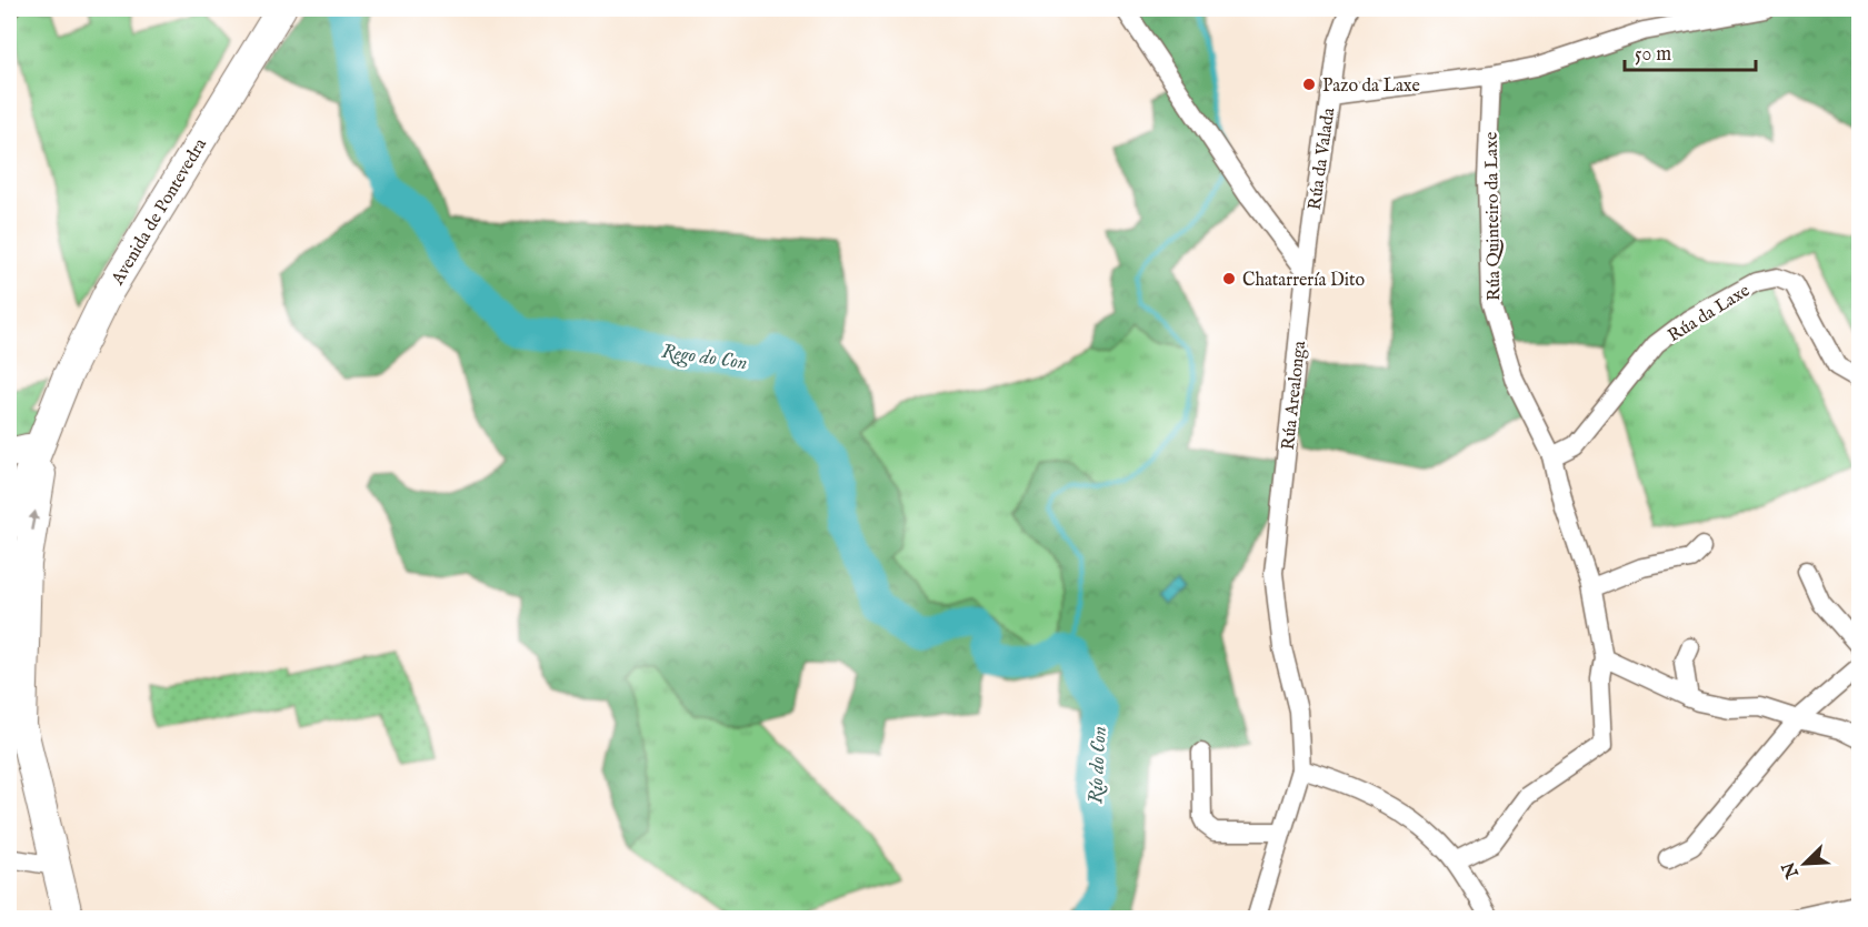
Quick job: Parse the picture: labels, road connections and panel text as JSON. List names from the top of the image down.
{
  "streets": {
    "main road": ["Avenida de Pontevedra"],
    "street": [
      "Rúa da Valada",
      "Rúa Quinteiro da Laxe",
      "Rúa da Laxe",
      "Rúa Arealonga"
    ]
  },
  "crossings": [
    ["Rúa da Valada", "Rúa Arealonga"],
    ["Rúa Quinteiro da Laxe", "Rúa da Laxe"]
  ],
  "water": ["Rego do Con", "Río do Con"],
  "places": ["Pazo da Laxe", "Chatarrería Dito"],
  "scale_bar": "50 m",
  "north": "bottom left"
}
